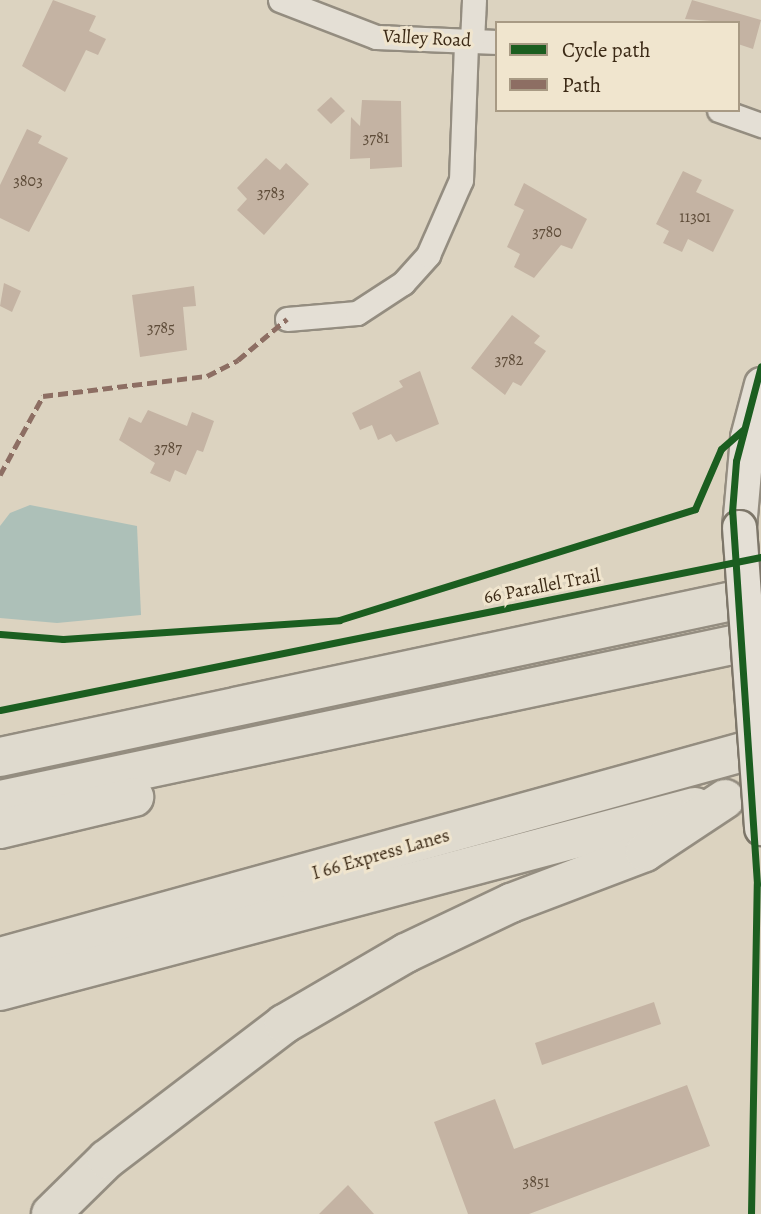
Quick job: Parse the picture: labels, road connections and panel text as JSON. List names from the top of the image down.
{
  "streets": {
    "highway": ["I 66 Express Lanes"],
    "street": ["Valley Road"],
    "cycle path": ["66 Parallel Trail"]
  },
  "house_numbers": [
    "3781",
    "3803",
    "3783",
    "11301",
    "3780",
    "3785",
    "3782",
    "3787",
    "3851"
  ],
  "legend": ["Cycle path", "Path"]
}
